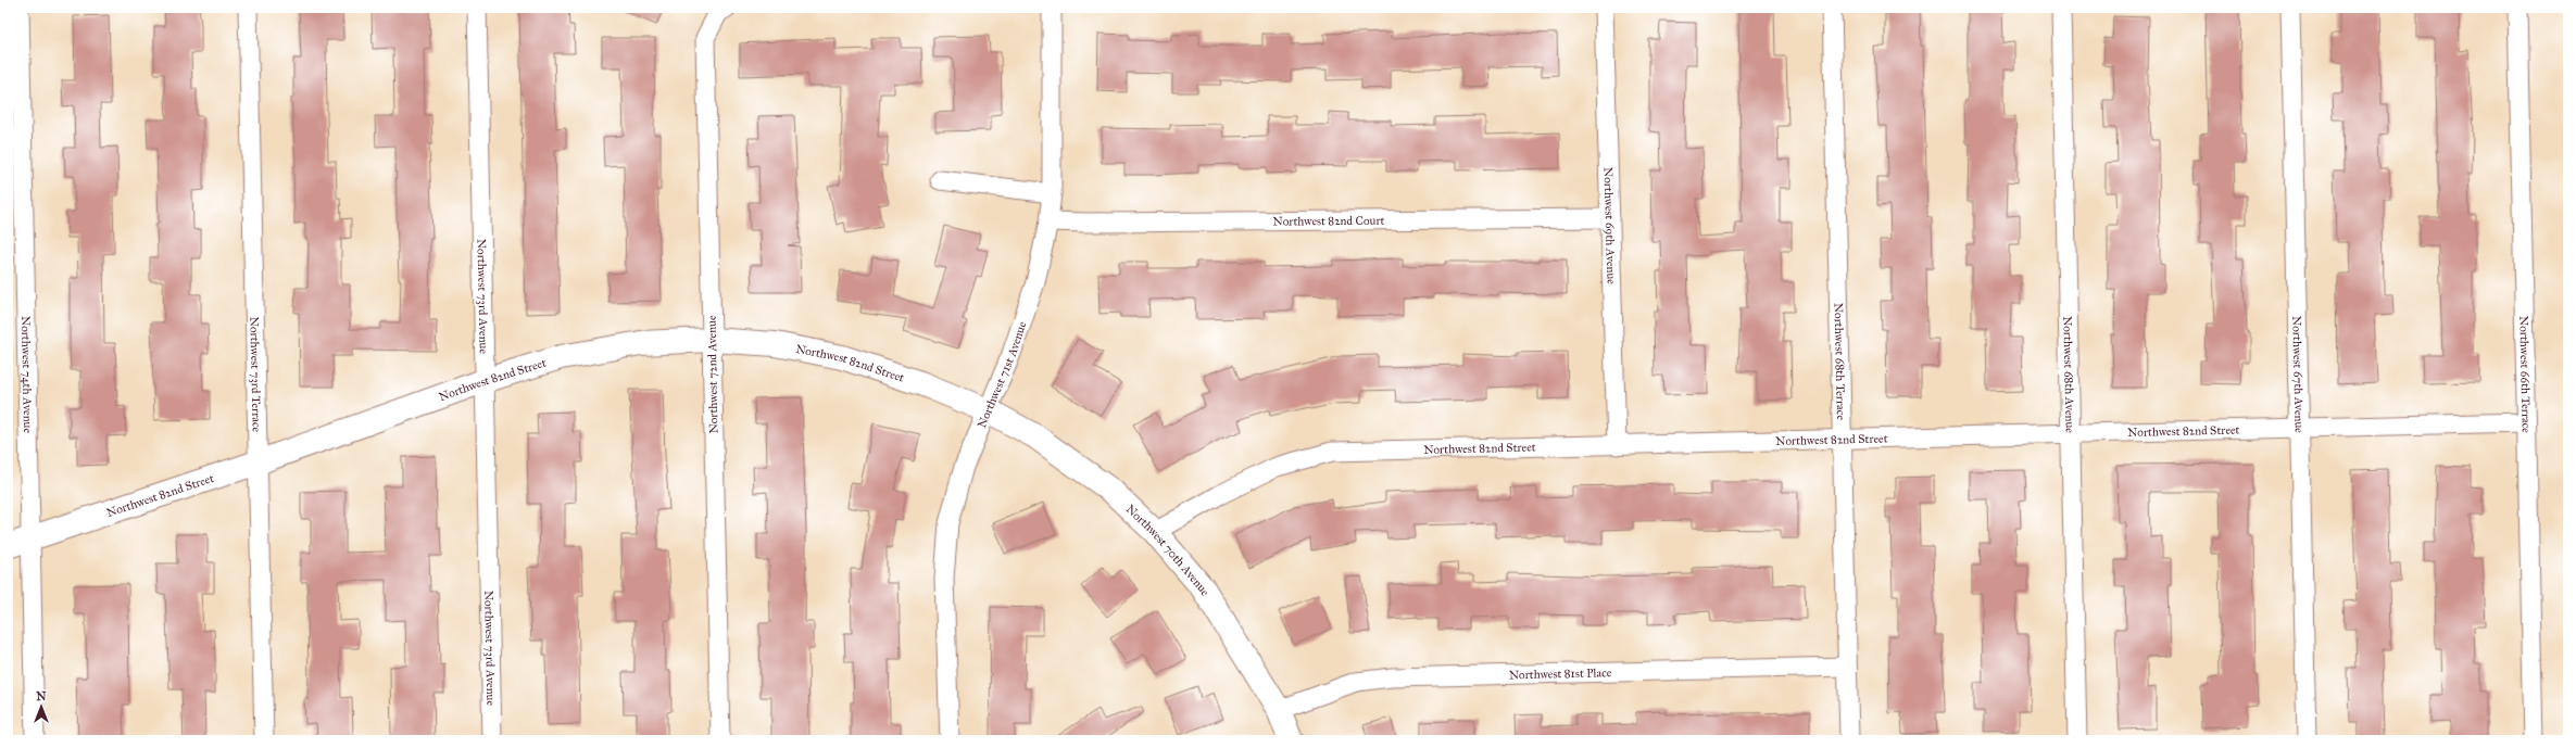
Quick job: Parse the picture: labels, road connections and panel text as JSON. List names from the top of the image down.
{
  "streets": {
    "street": [
      "Northwest 82nd Court",
      "Northwest 69th Avenue",
      "Northwest 73rd Avenue",
      "Northwest 68th Terrace",
      "Northwest 82nd Street",
      "Northwest 73rd Terrace",
      "Northwest 74th Avenue",
      "Northwest 72nd Avenue",
      "Northwest 71st Avenue",
      "Northwest 68th Avenue",
      "Northwest 67th Avenue",
      "Northwest 66th Terrace",
      "Northwest 70th Avenue",
      "Northwest 81st Place"
    ]
  },
  "crossings": [
    ["Northwest 82nd Court", "Northwest 69th Avenue"],
    ["Northwest 82nd Court", "Northwest 71st Avenue"],
    ["Northwest 69th Avenue", "Northwest 82nd Street"],
    ["Northwest 73rd Avenue", "Northwest 82nd Street"],
    ["Northwest 68th Terrace", "Northwest 82nd Street"],
    ["Northwest 68th Terrace", "Northwest 81st Place"],
    ["Northwest 82nd Street", "Northwest 73rd Terrace"],
    ["Northwest 82nd Street", "Northwest 74th Avenue"],
    ["Northwest 82nd Street", "Northwest 72nd Avenue"],
    ["Northwest 82nd Street", "Northwest 71st Avenue"],
    ["Northwest 82nd Street", "Northwest 68th Avenue"],
    ["Northwest 82nd Street", "Northwest 67th Avenue"],
    ["Northwest 82nd Street", "Northwest 66th Terrace"],
    ["Northwest 82nd Street", "Northwest 70th Avenue"],
    ["Northwest 71st Avenue", "Northwest 70th Avenue"],
    ["Northwest 70th Avenue", "Northwest 81st Place"]
  ],
  "north": "top"
}
